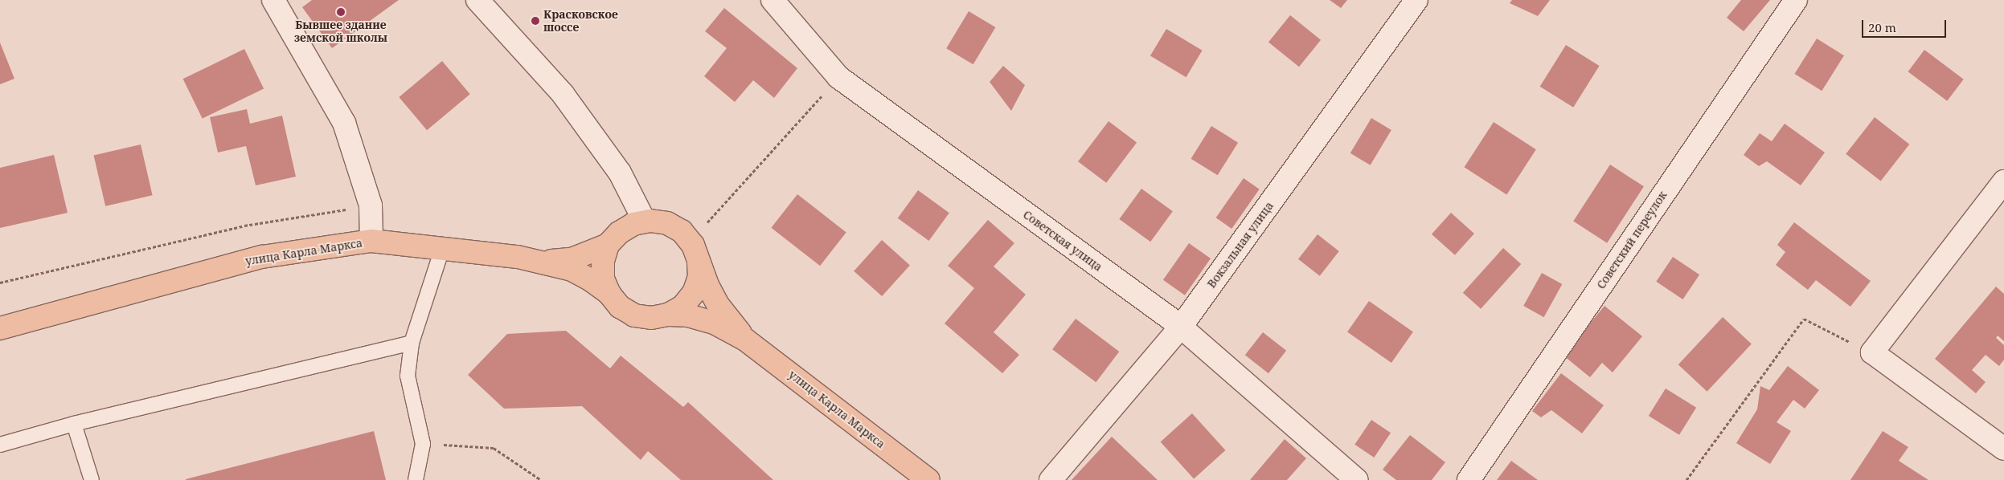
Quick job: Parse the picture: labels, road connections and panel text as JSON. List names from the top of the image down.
{
  "streets": {
    "main road": ["улица Карла Маркса"],
    "street": ["Советский переулок", "Советская улица", "Вокзальная улица"]
  },
  "crossings": [
    ["Советская улица", "Вокзальная улица"]
  ],
  "places": ["Бывшее здание земской школы", "Красковское шоссе"],
  "scale_bar": "20 m"
}
